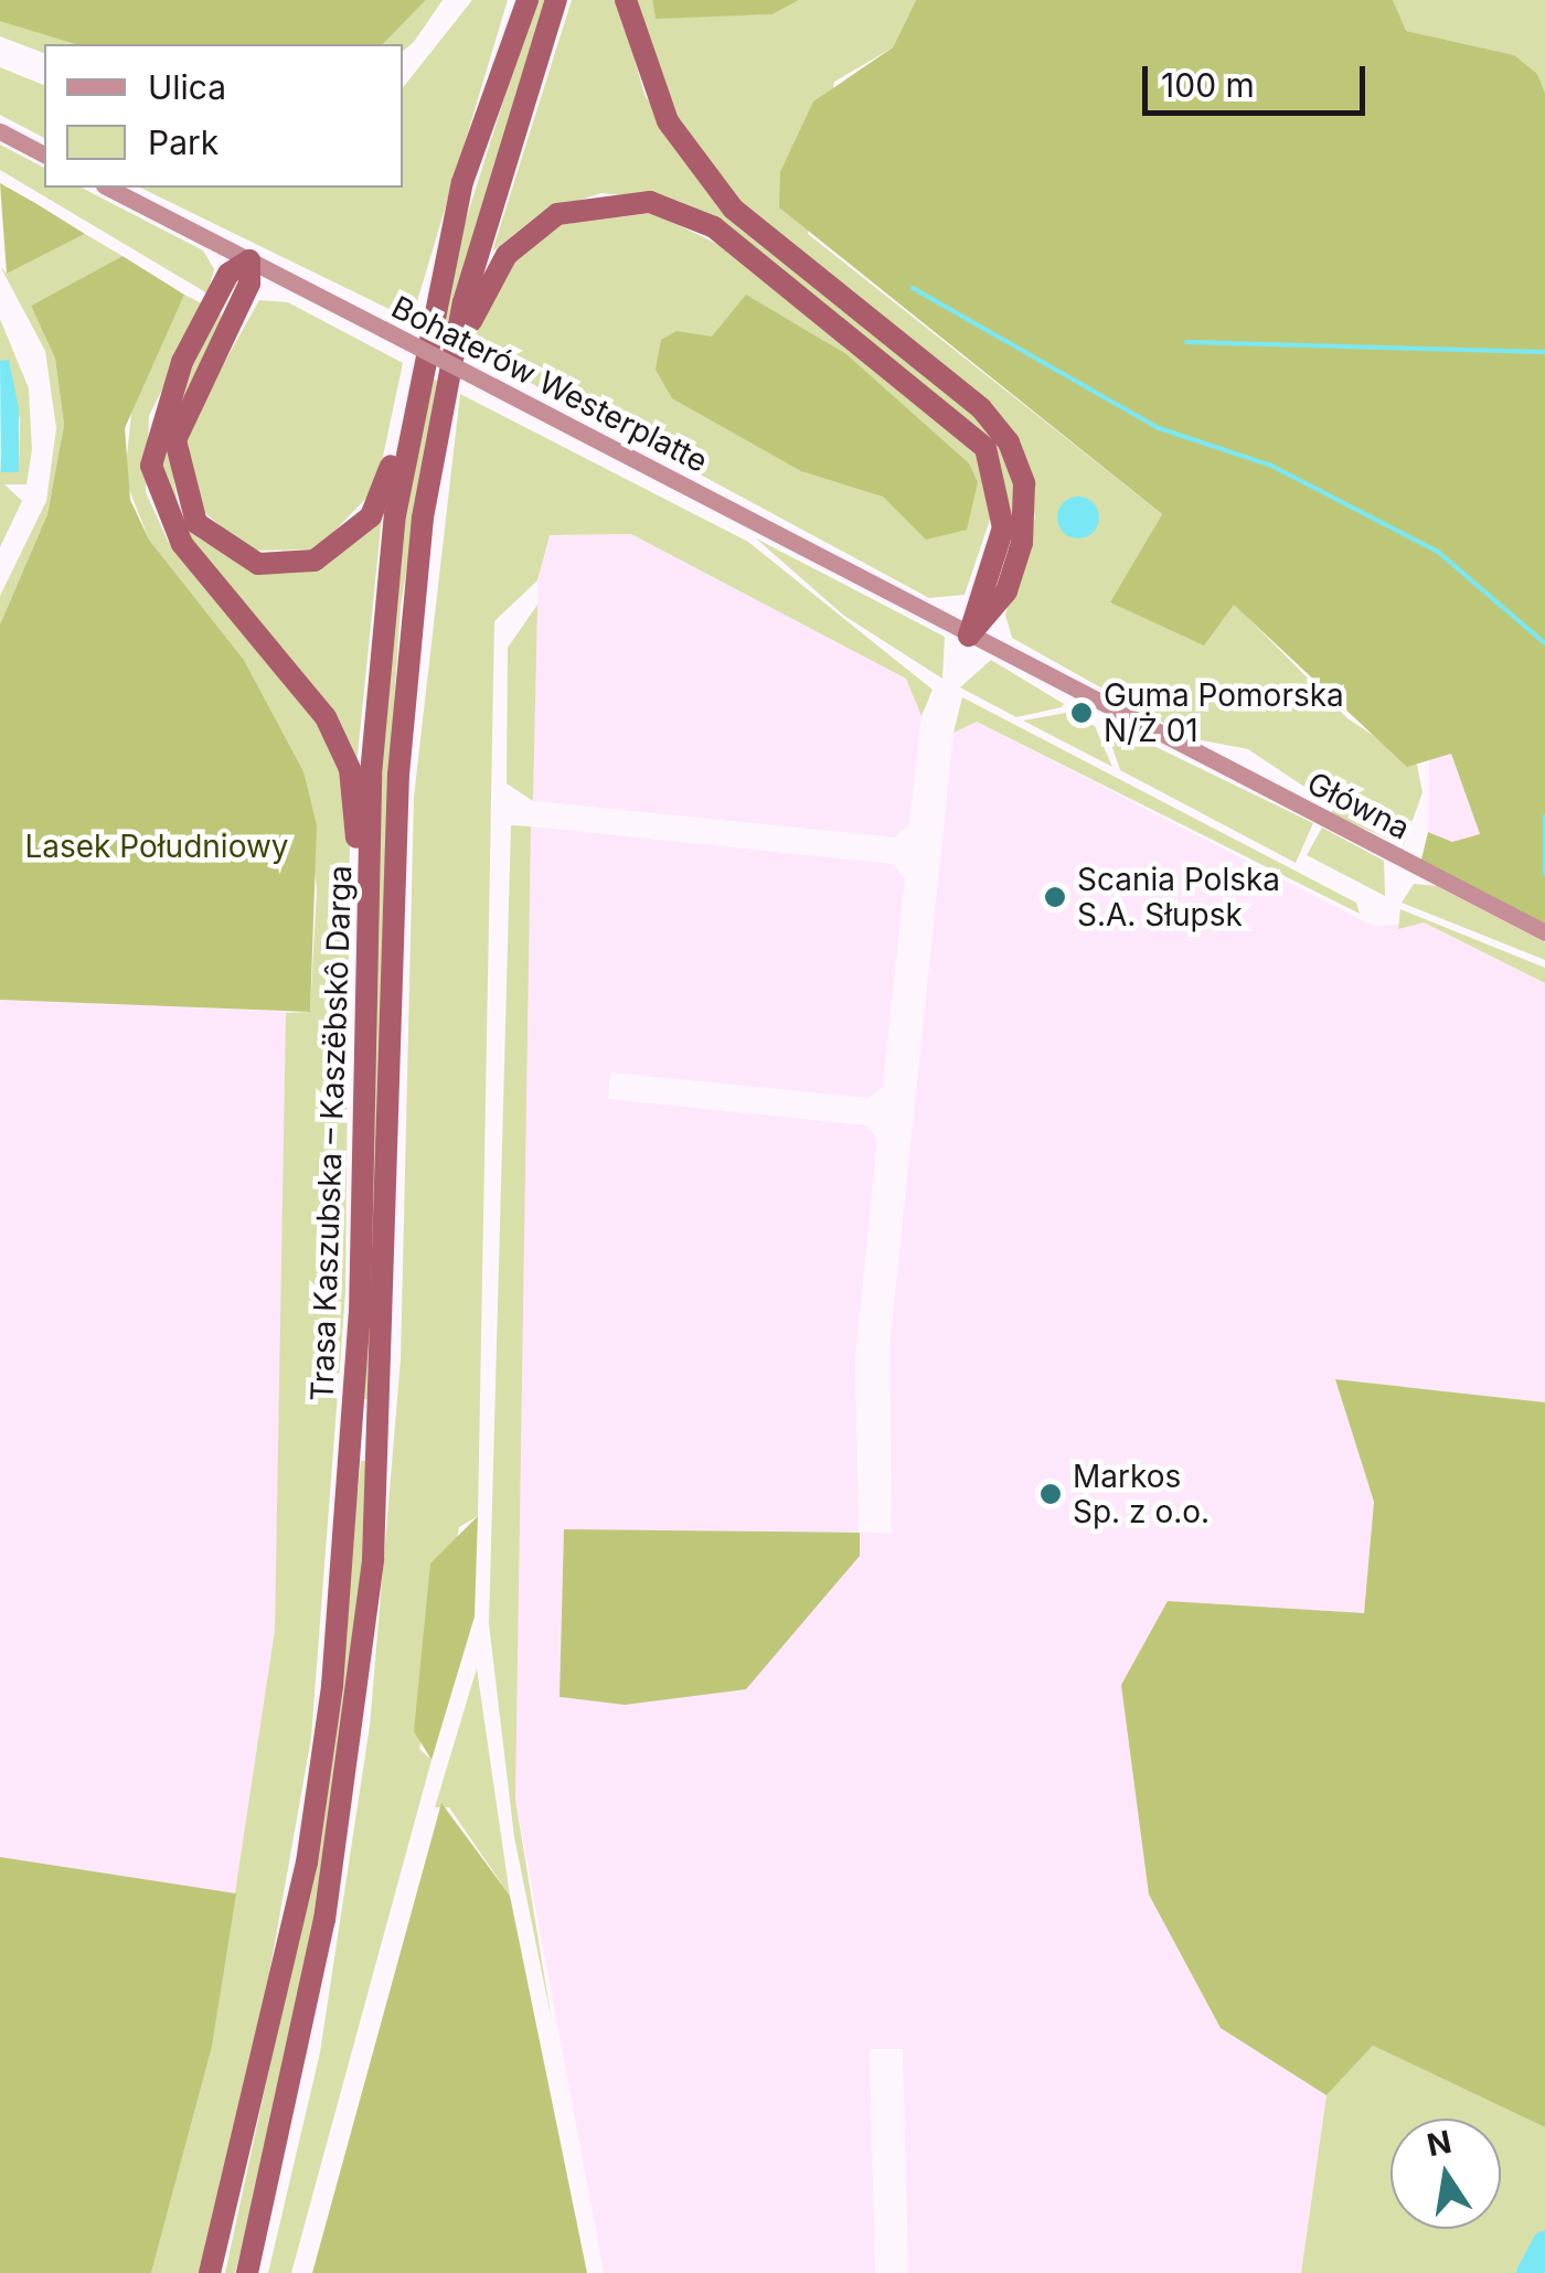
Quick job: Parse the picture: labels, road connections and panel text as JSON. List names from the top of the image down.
{
  "streets": {
    "highway": ["Trasa Kaszubska – Kaszëbskô Darga"],
    "main road": ["Bohaterów Westerplatte", "Główna"]
  },
  "crossings": [
    ["Bohaterów Westerplatte", "Główna"]
  ],
  "parks": ["Lasek Południowy"],
  "places": ["Guma Pomorska N/Ż 01", "Scania Polska S.A. Słupsk", "Markos Sp. z o.o."],
  "legend": ["Ulica", "Park"],
  "scale_bar": "100 m",
  "north": "top"
}
